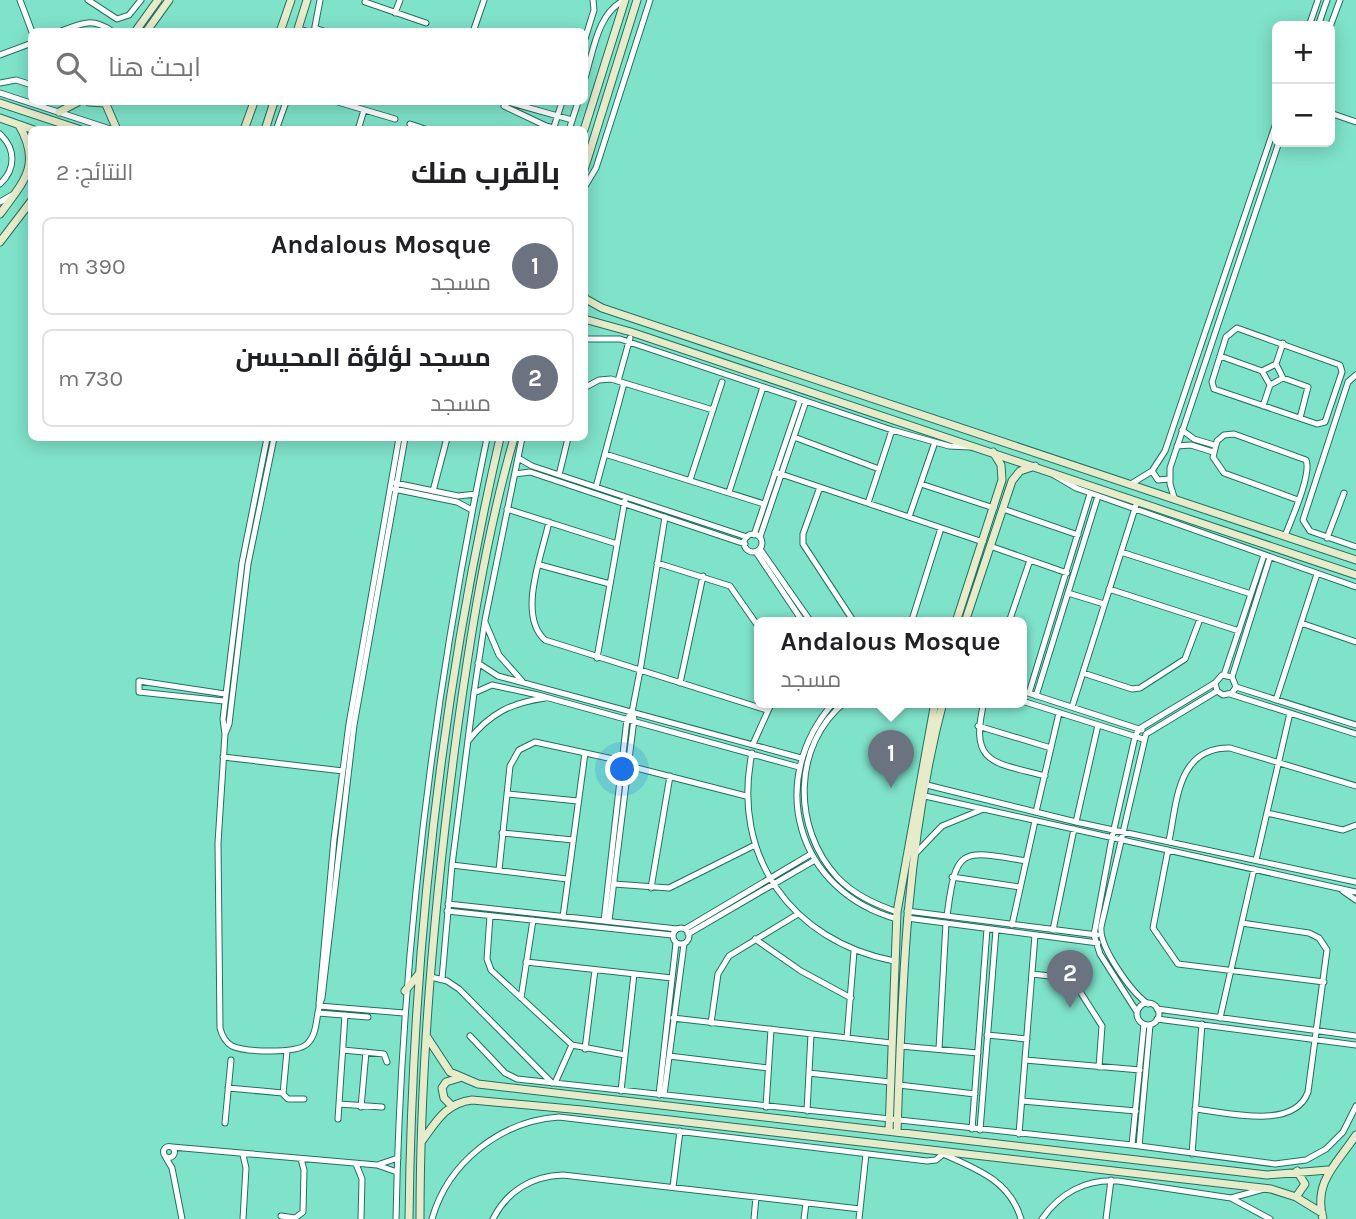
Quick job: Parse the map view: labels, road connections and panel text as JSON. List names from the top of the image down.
{
  "page": {
    "map_buttons": ["+", "−"],
    "search": "ابحث هنا",
    "heading": ["بالقرب منك", "النتائج: 2"],
    "list": [
      {
        "mark": "1",
        "name": "Andalous Mosque",
        "note": "مسجد",
        "value": "390 m"
      },
      {
        "mark": "2",
        "name": "مسجد لؤلؤة المحيسن",
        "note": "مسجد",
        "value": "730 m"
      }
    ],
    "popup": ["Andalous Mosque", "مسجد"],
    "pins": ["1", "2"]
  }
}
